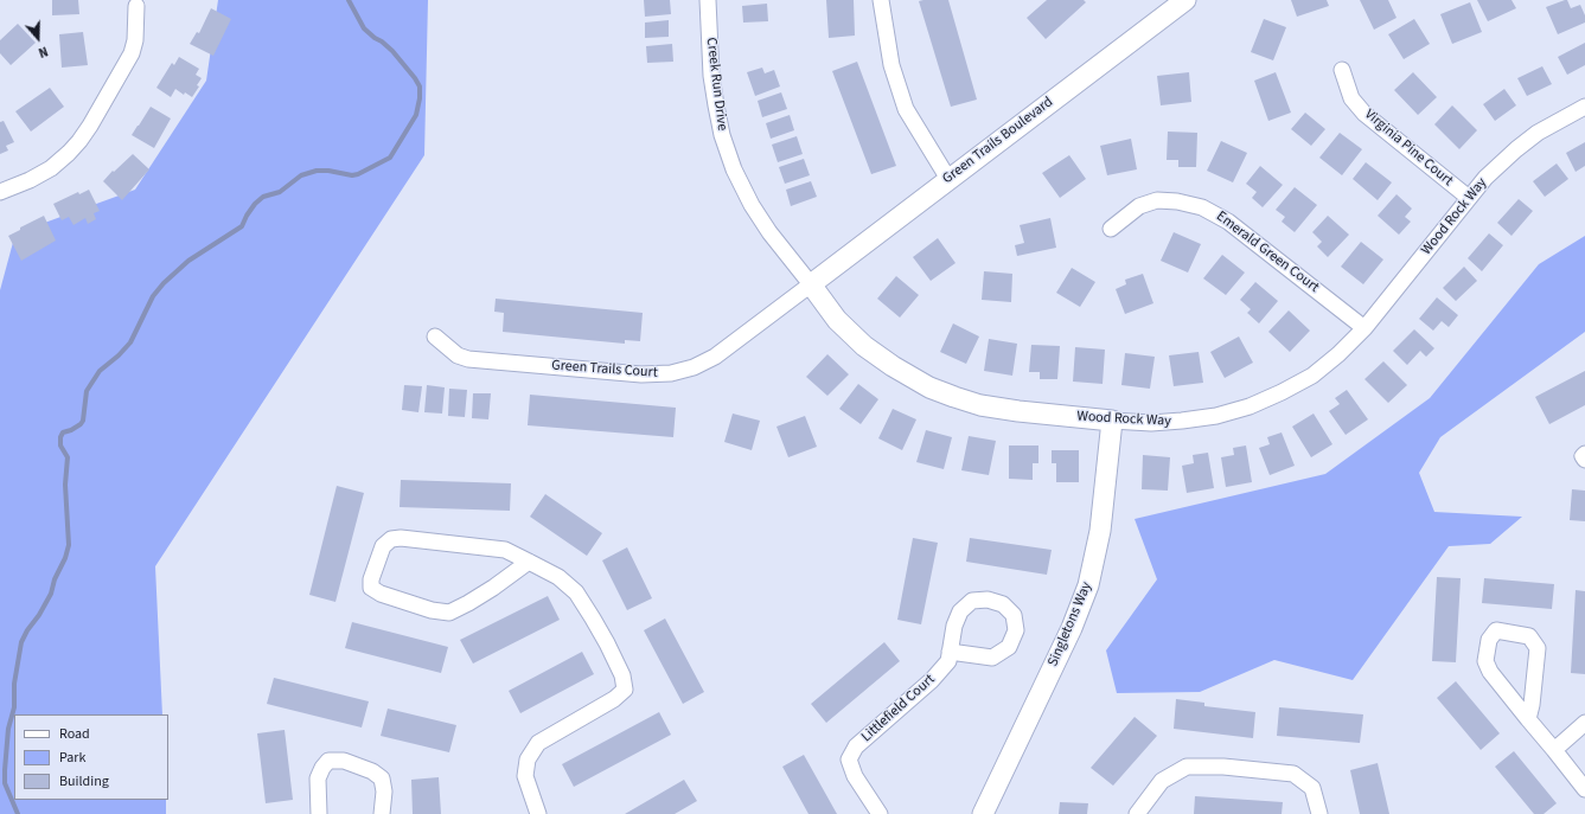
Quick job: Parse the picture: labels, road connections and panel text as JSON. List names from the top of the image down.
{
  "streets": {
    "street": [
      "Creek Run Drive",
      "Green Trails Boulevard",
      "Virginia Pine Court",
      "Wood Rock Way",
      "Emerald Green Court",
      "Green Trails Court",
      "Singletons Way",
      "Littlefield Court"
    ]
  },
  "crossings": [
    ["Creek Run Drive", "Green Trails Boulevard"],
    ["Creek Run Drive", "Wood Rock Way"],
    ["Creek Run Drive", "Green Trails Court"],
    ["Green Trails Boulevard", "Wood Rock Way"],
    ["Green Trails Boulevard", "Green Trails Court"],
    ["Virginia Pine Court", "Wood Rock Way"],
    ["Wood Rock Way", "Emerald Green Court"],
    ["Wood Rock Way", "Green Trails Court"],
    ["Wood Rock Way", "Singletons Way"]
  ],
  "legend": ["Road", "Park", "Building"],
  "north": "bottom"
}
